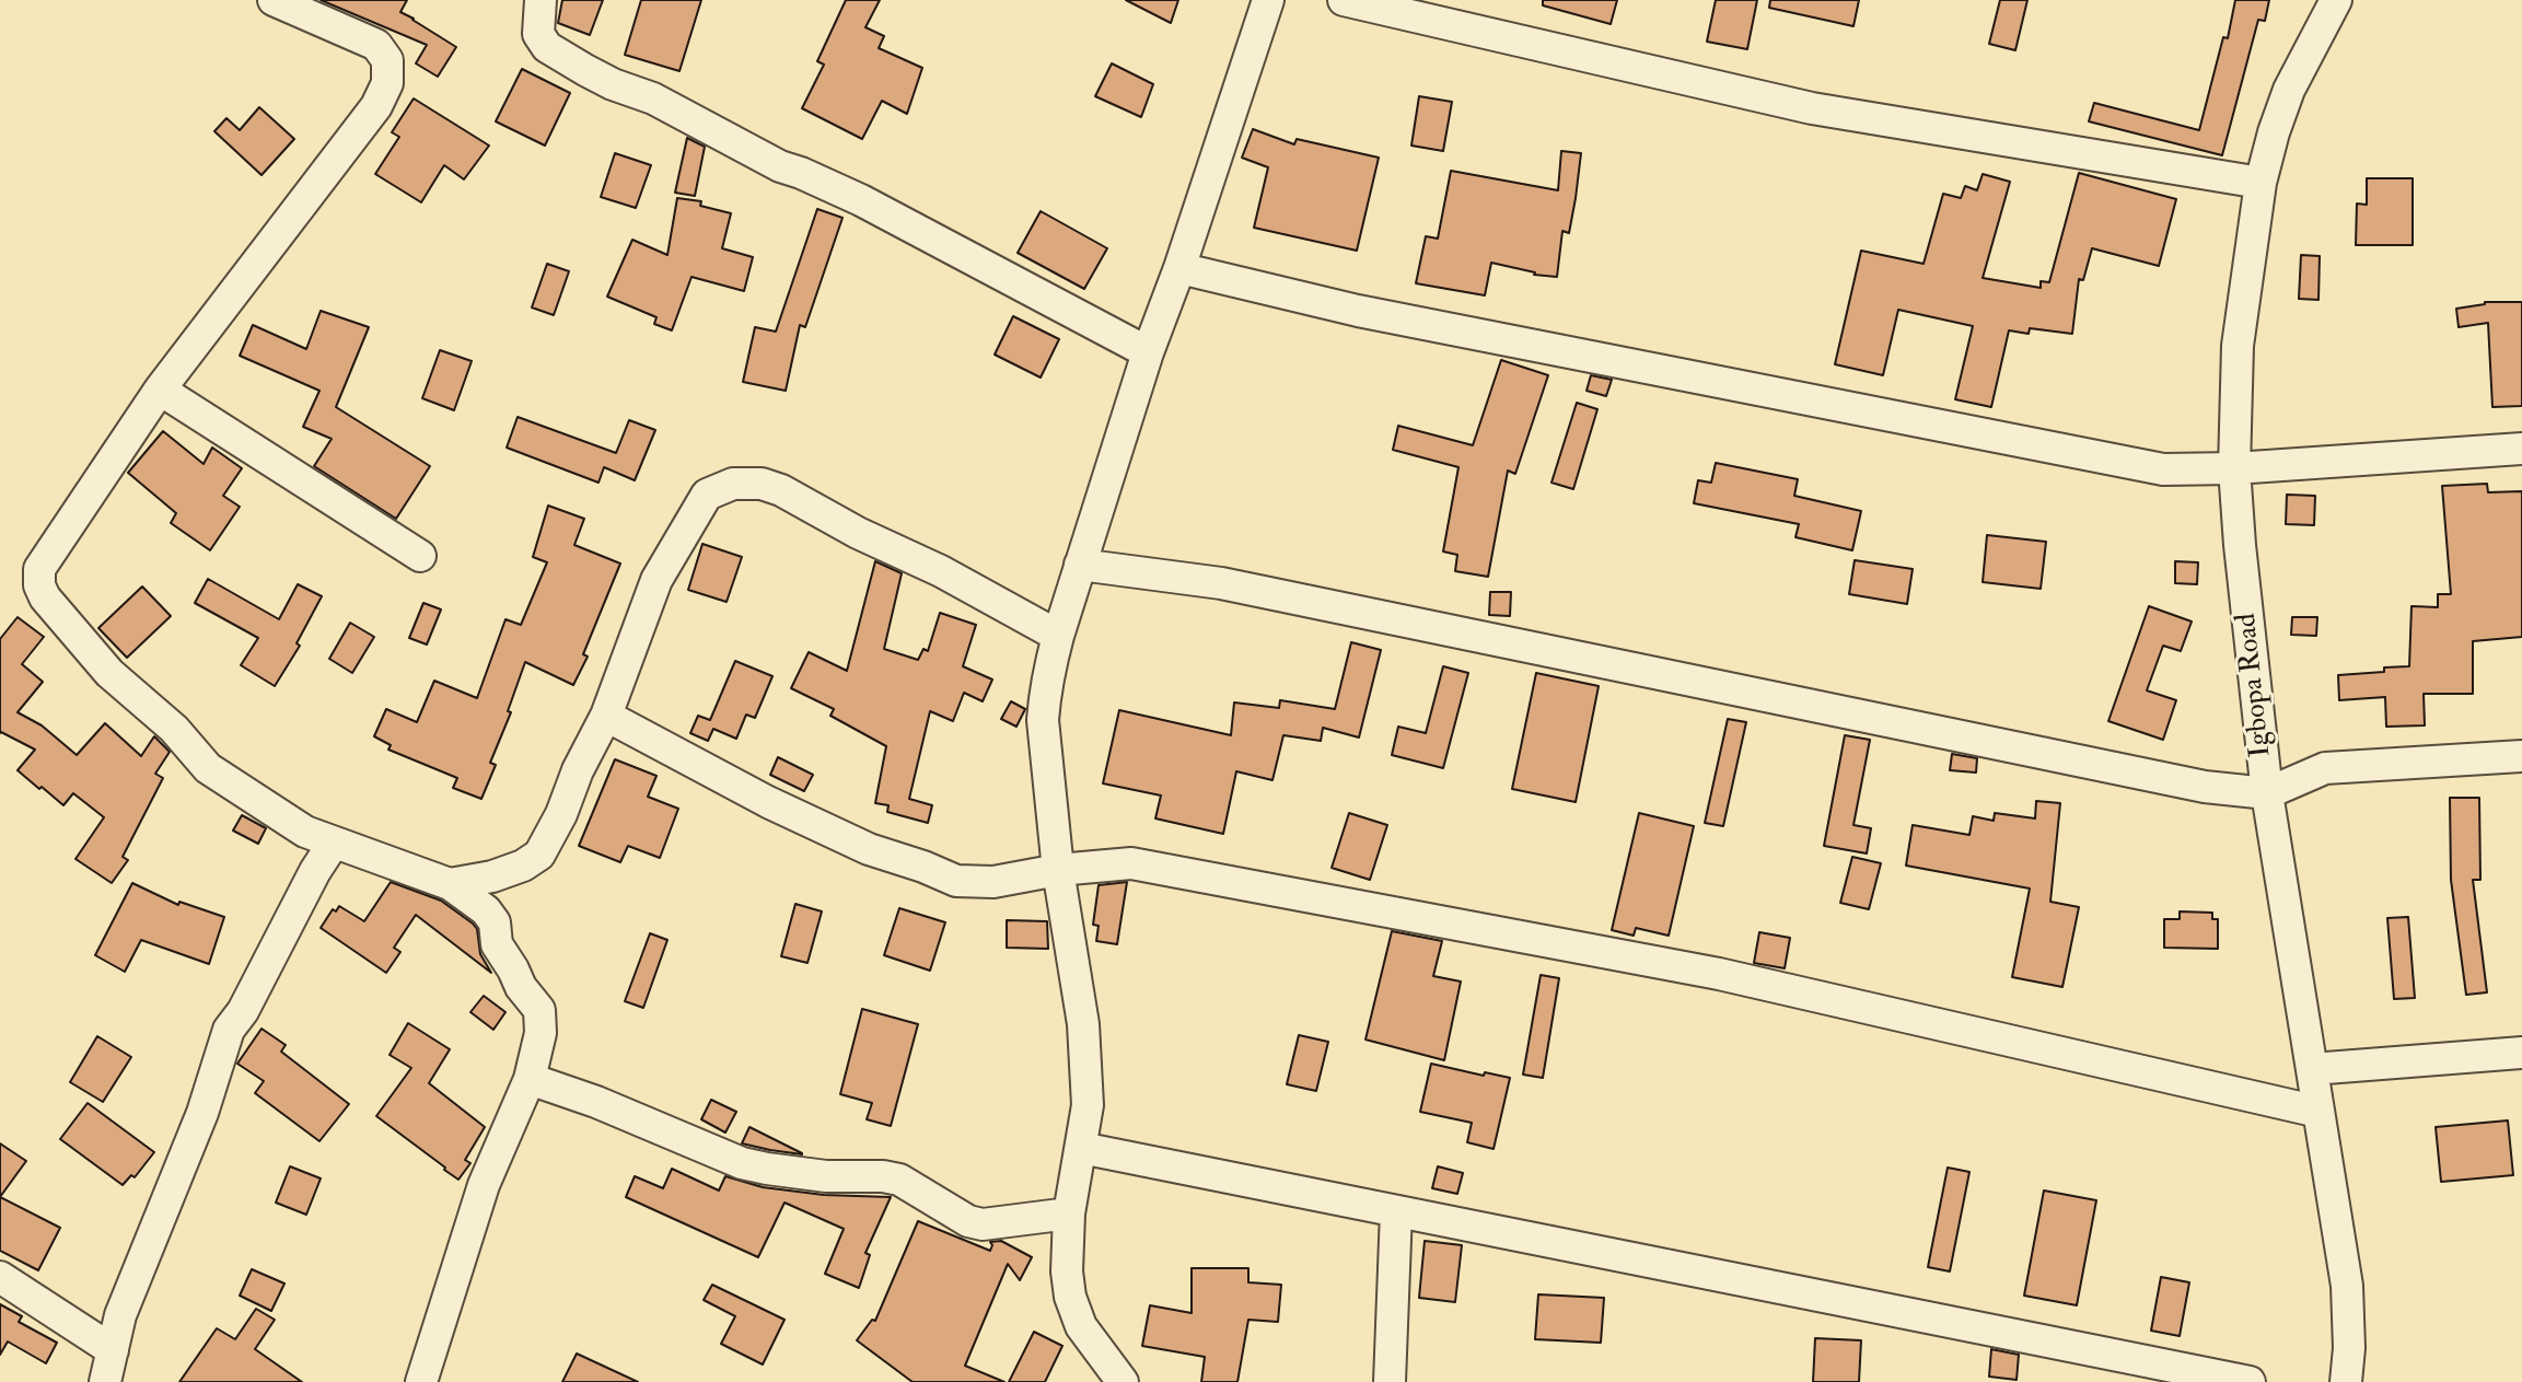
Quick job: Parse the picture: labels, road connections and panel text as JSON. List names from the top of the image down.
{
  "streets": {
    "street": ["Igbopa Road"]
  }
}
